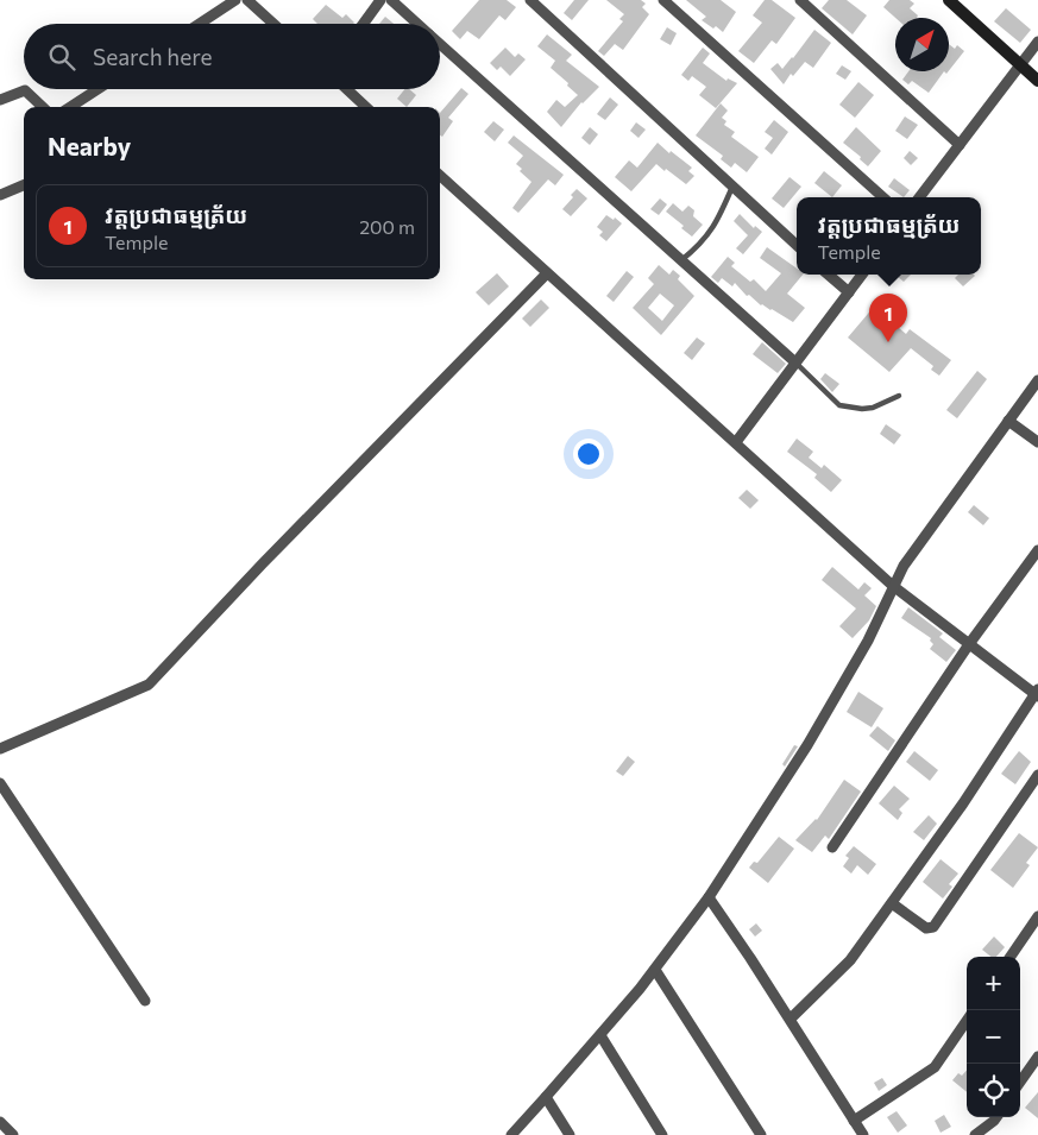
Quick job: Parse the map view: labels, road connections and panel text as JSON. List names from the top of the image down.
{
  "north": "top right",
  "page": {
    "search": "Search here",
    "heading": "Nearby",
    "list": [
      {
        "mark": "1",
        "name": "វត្តប្រជាធម្មត្រ័យ",
        "note": "Temple",
        "value": "200 m"
      }
    ],
    "popup": ["វត្តប្រជាធម្មត្រ័យ", "Temple"],
    "pins": "1",
    "map_buttons": ["+", "−"]
  }
}
